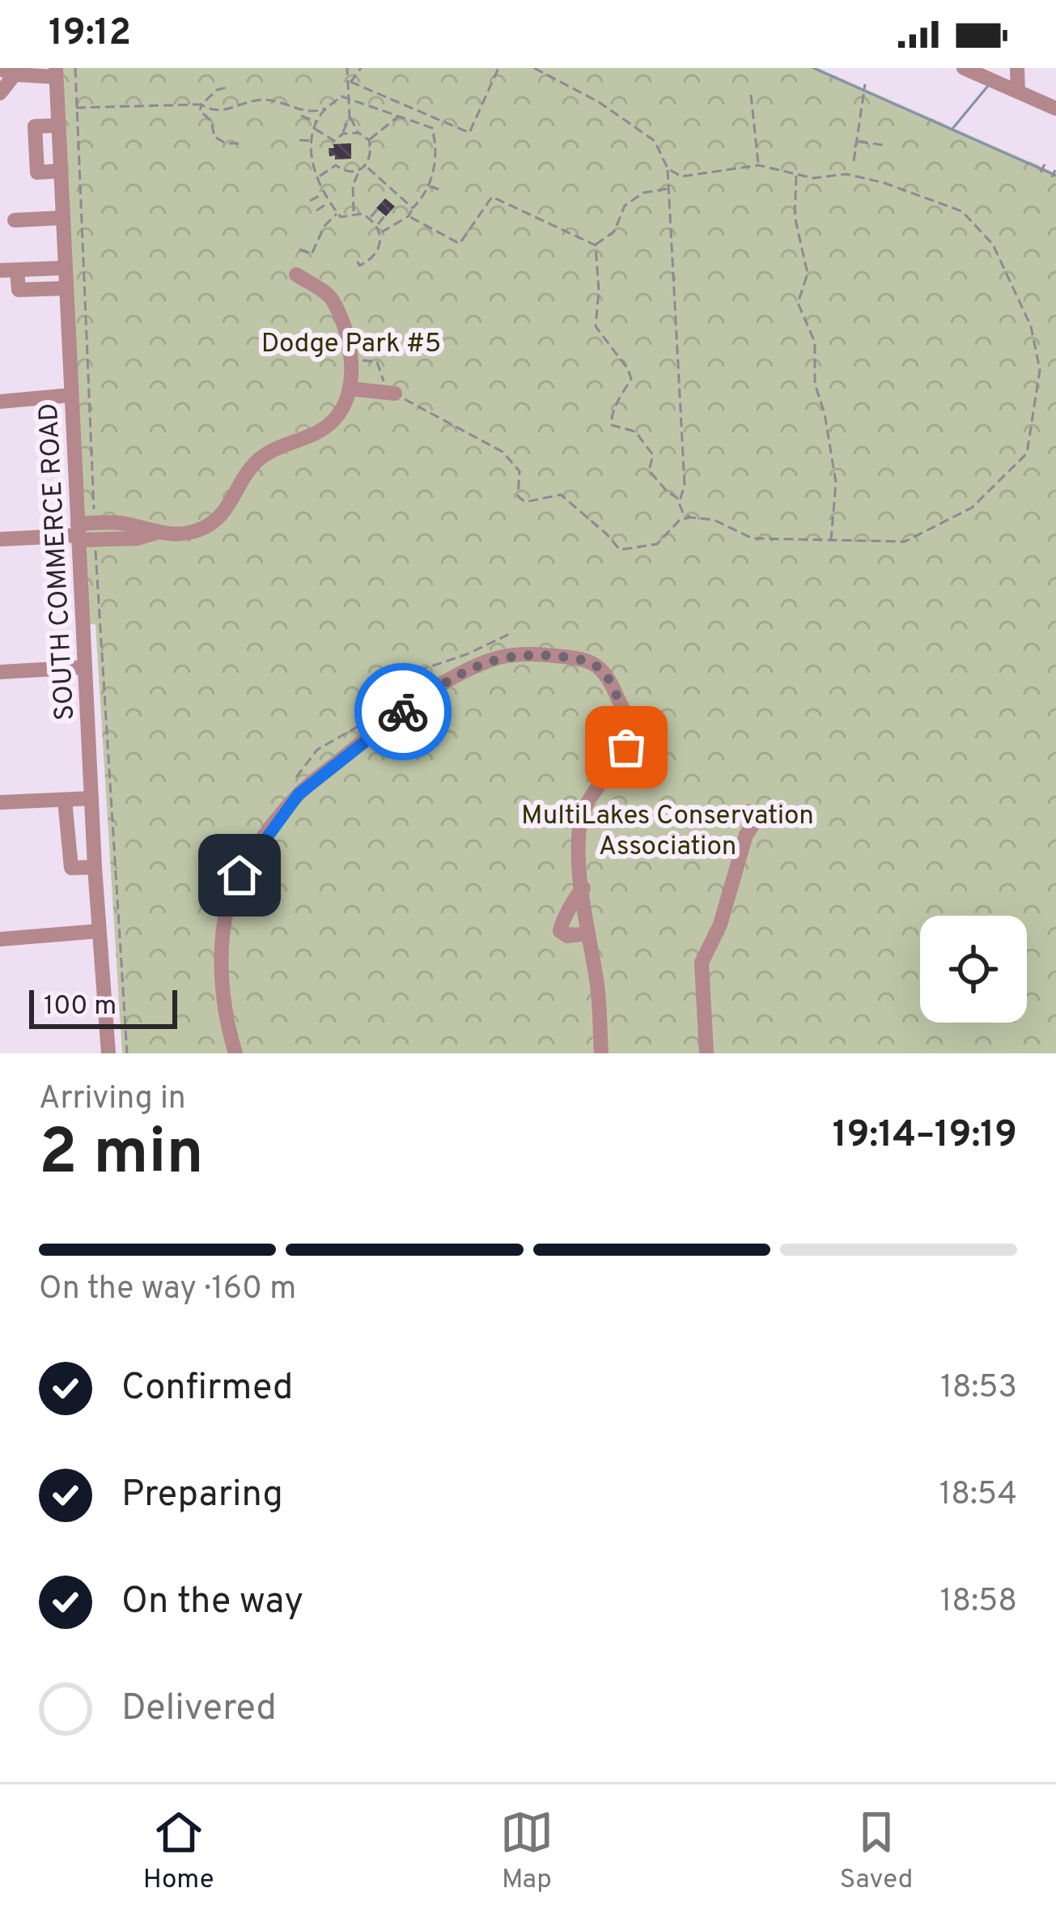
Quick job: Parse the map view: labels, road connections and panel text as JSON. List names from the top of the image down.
{
  "streets": {
    "street": ["SOUTH COMMERCE ROAD"]
  },
  "parks": ["Dodge Park #5", "MultiLakes Conservation Association"],
  "scale_bar": "100 m",
  "page": {
    "status": "19:12",
    "scale": "100 m",
    "heading": ["2 min", "Arriving in", "19:14–19:19"],
    "bar": "On the way · 160 m",
    "list": [
      ["Confirmed", "18:53"],
      ["Preparing", "18:54"],
      ["On the way", "18:58"],
      "Delivered"
    ],
    "tabs": ["Home", "Map", "Saved"]
  }
}
